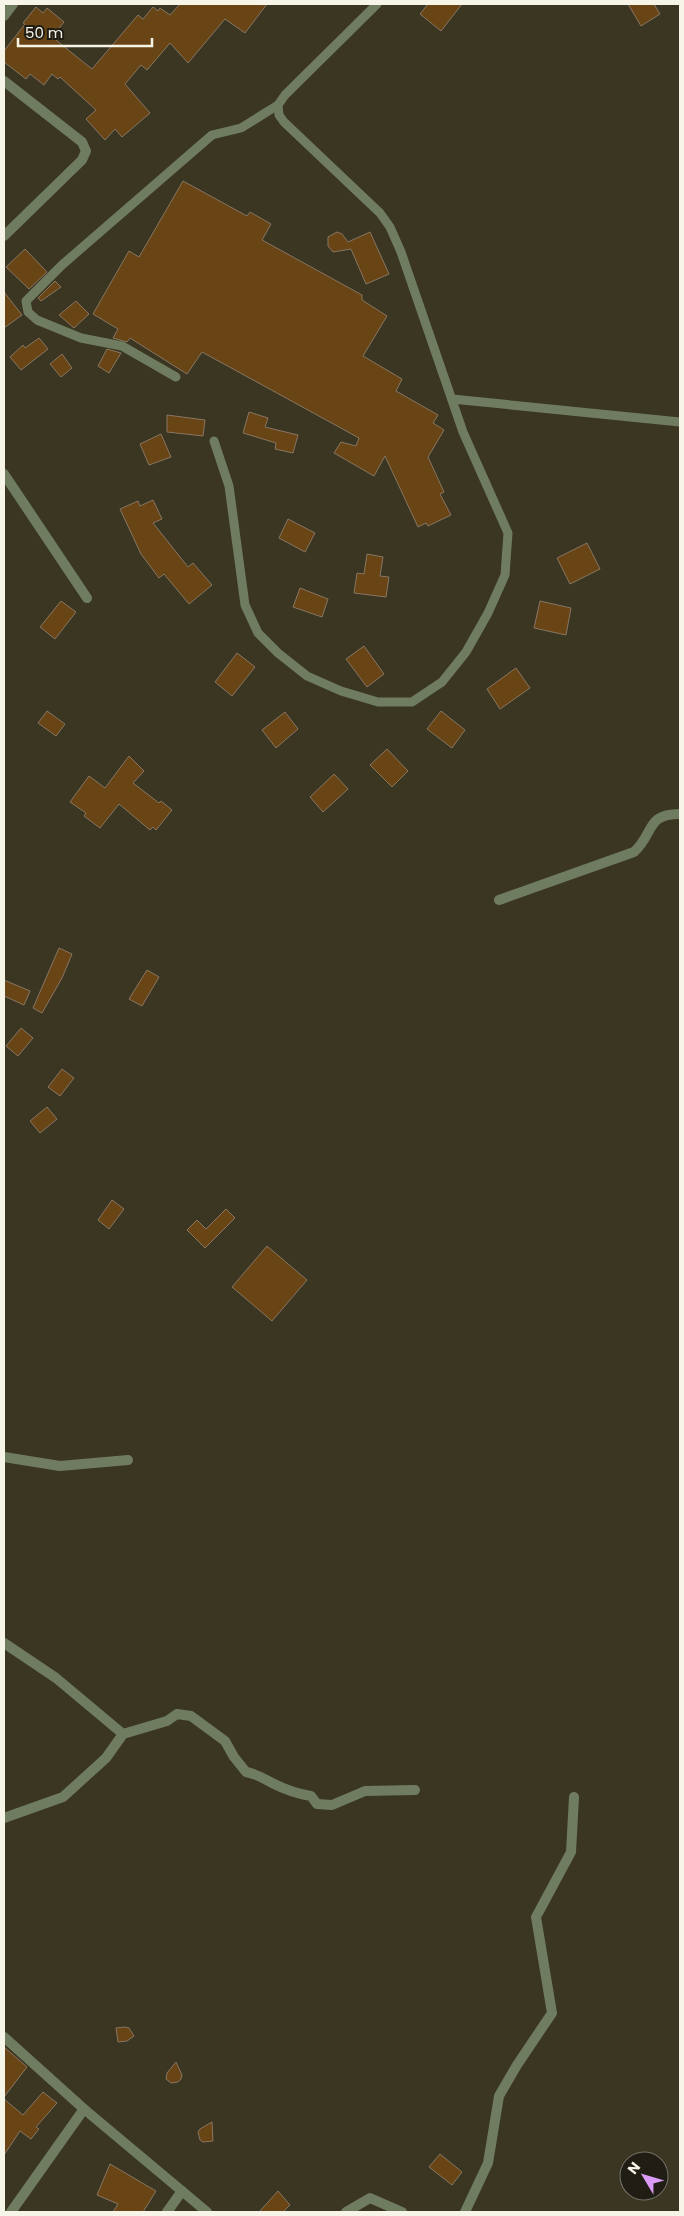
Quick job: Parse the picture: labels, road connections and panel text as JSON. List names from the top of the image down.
{
  "scale_bar": "50 m",
  "north": "top left"
}
